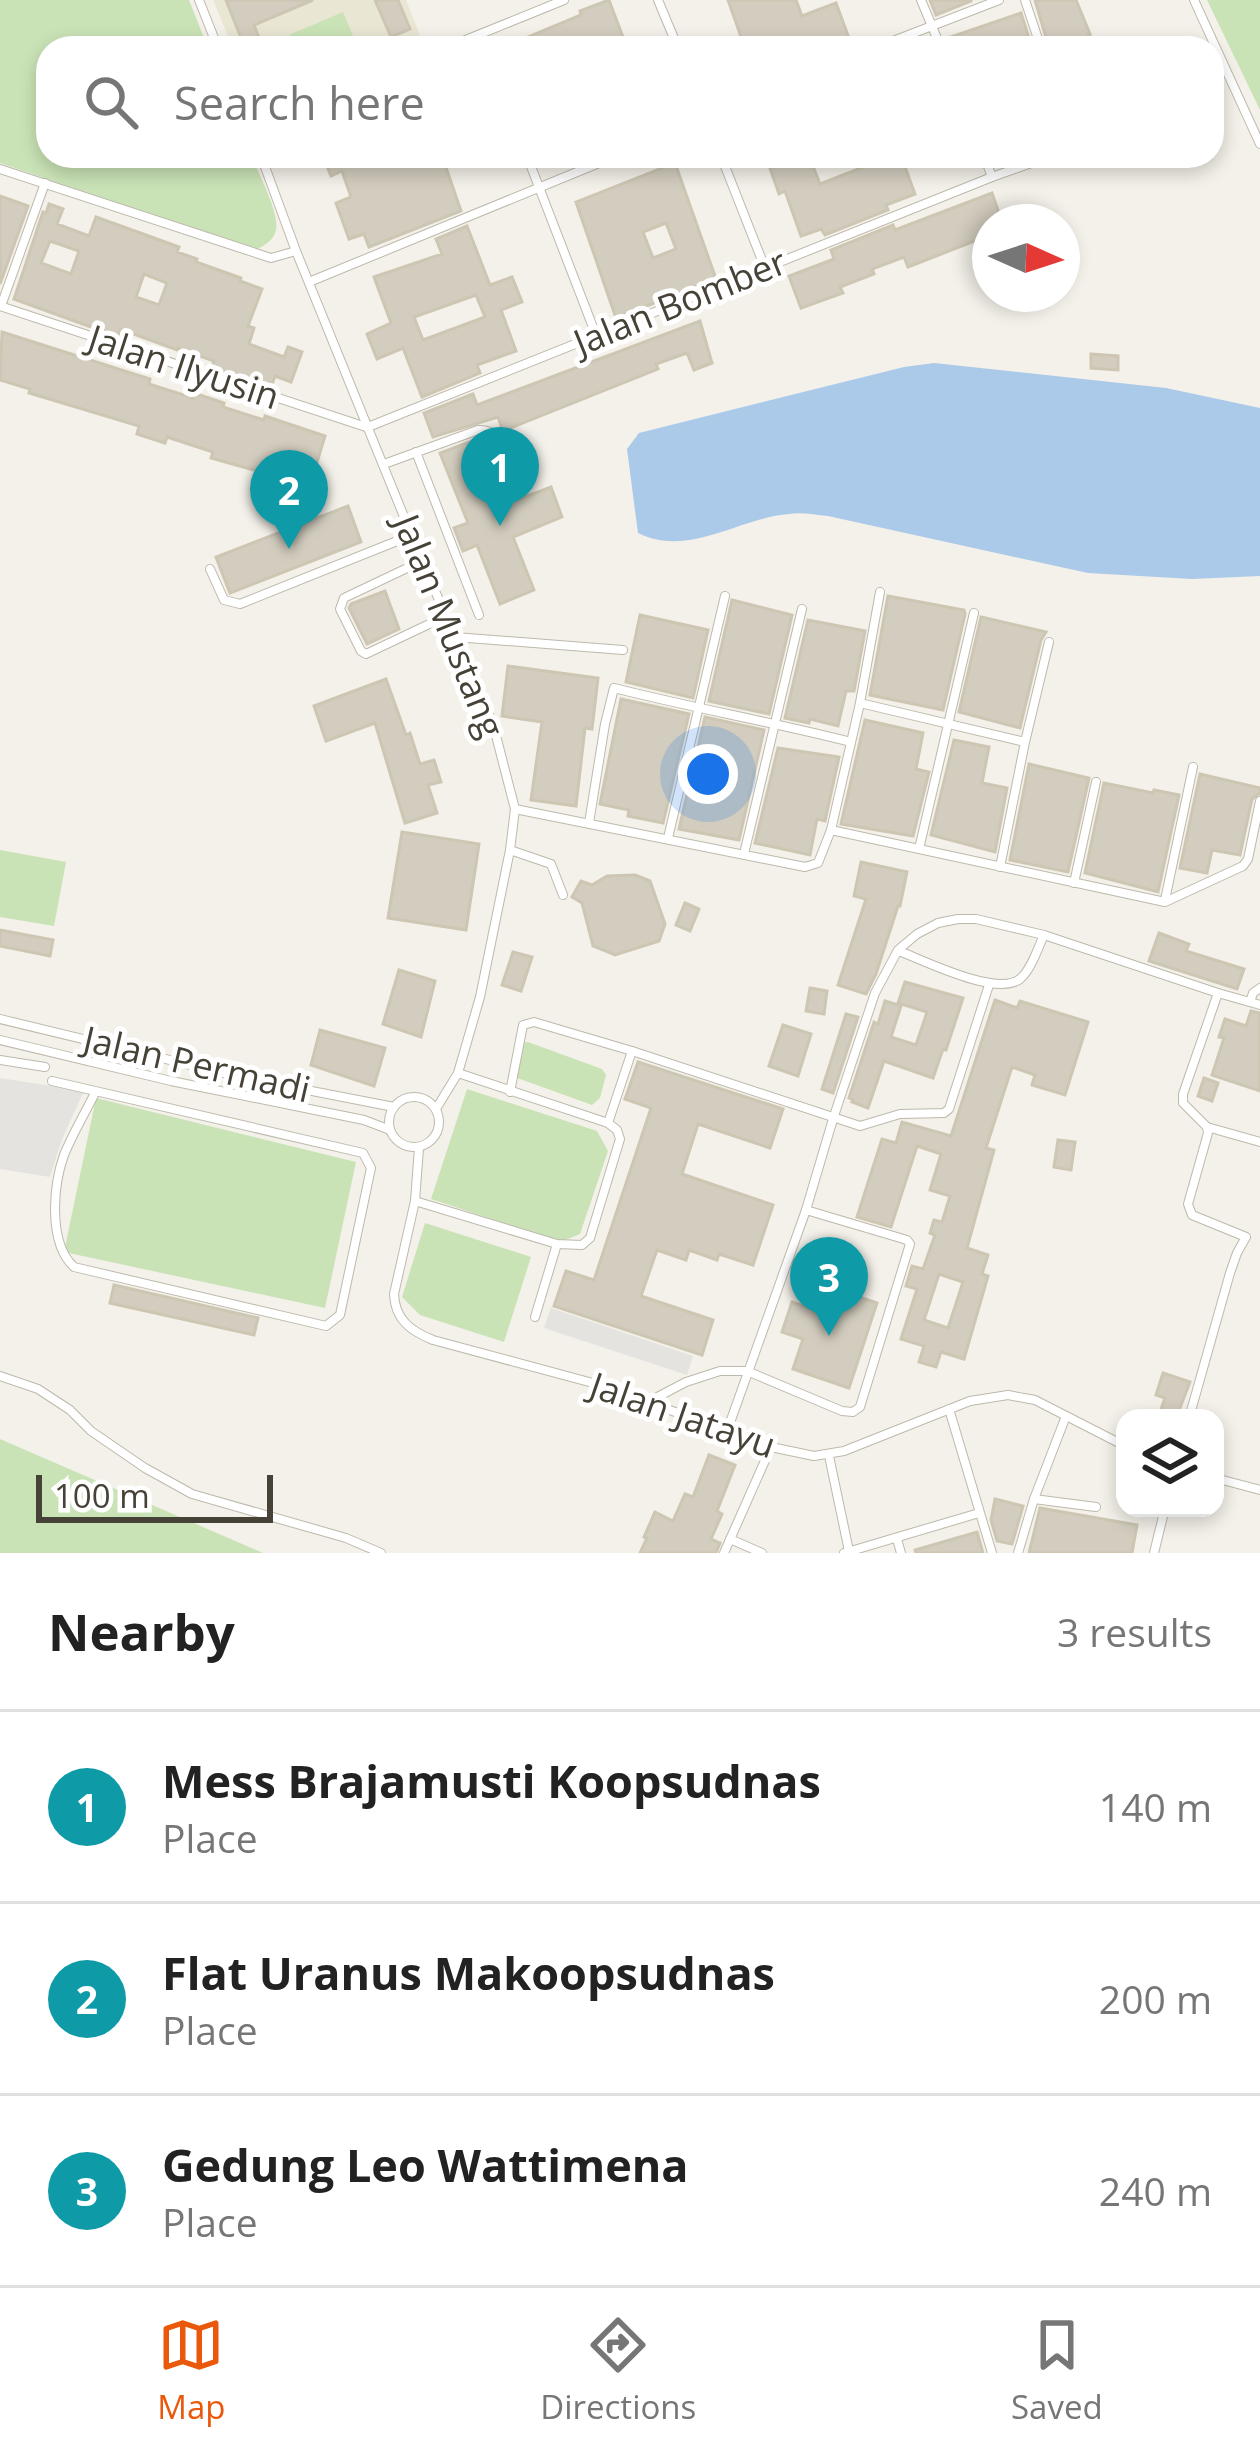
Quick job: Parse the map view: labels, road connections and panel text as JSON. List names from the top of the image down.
{
  "streets": {
    "lane": [
      "Jalan Bomber",
      "Jalan Ilyusin",
      "Jalan Mustang",
      "Jalan Permadi",
      "Jalan Jatayu"
    ]
  },
  "crossings": [
    ["Jalan Bomber", "Jalan Ilyusin"],
    ["Jalan Bomber", "Jalan Mustang"],
    ["Jalan Ilyusin", "Jalan Mustang"],
    ["Jalan Mustang", "Jalan Permadi"]
  ],
  "scale_bar": "100 m",
  "north": "right",
  "page": {
    "search": "Search here",
    "pins": ["1", "2", "3"],
    "scale": "100 m",
    "heading": ["Nearby", "3 results"],
    "list": [
      {
        "mark": "1",
        "name": "Mess Brajamusti Koopsudnas",
        "note": "Place",
        "value": "140 m"
      },
      {
        "mark": "2",
        "name": "Flat Uranus Makoopsudnas",
        "note": "Place",
        "value": "200 m"
      },
      {
        "mark": "3",
        "name": "Gedung Leo Wattimena",
        "note": "Place",
        "value": "240 m"
      }
    ],
    "nav": ["Map", "Directions", "Saved"]
  }
}
